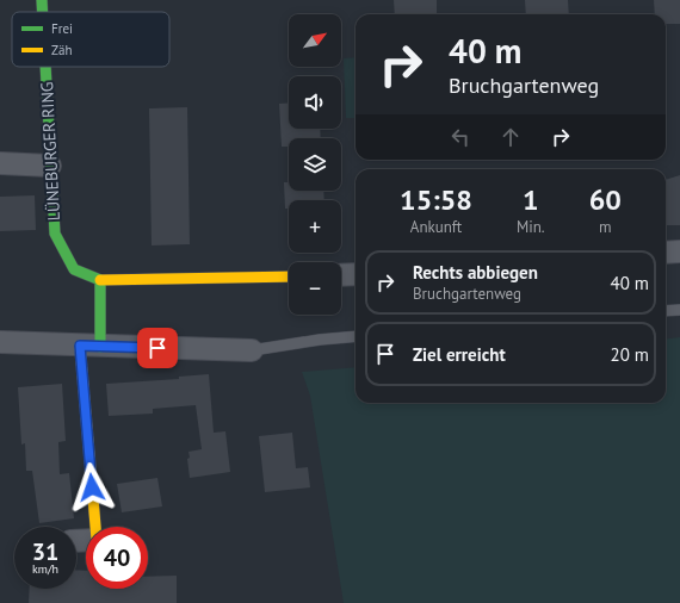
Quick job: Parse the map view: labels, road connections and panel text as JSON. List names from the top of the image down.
{
  "streets": {
    "street": ["LÜNEBURGER RING"]
  },
  "legend": ["Frei", "Zäh"],
  "north": "top right",
  "page": {
    "map_buttons": ["+", "−"],
    "turn": ["40 m", "Bruchgartenweg"],
    "eta": [
      "15:58",
      "Ankunft",
      "1",
      "Min.",
      "60",
      "m"
    ],
    "list": [
      {
        "name": "Rechts abbiegen",
        "note": "Bruchgartenweg",
        "value": "40 m"
      },
      {
        "name": "Ziel erreicht",
        "value": "20 m"
      }
    ],
    "speed": "31 km/h",
    "limit": "40"
  }
}
